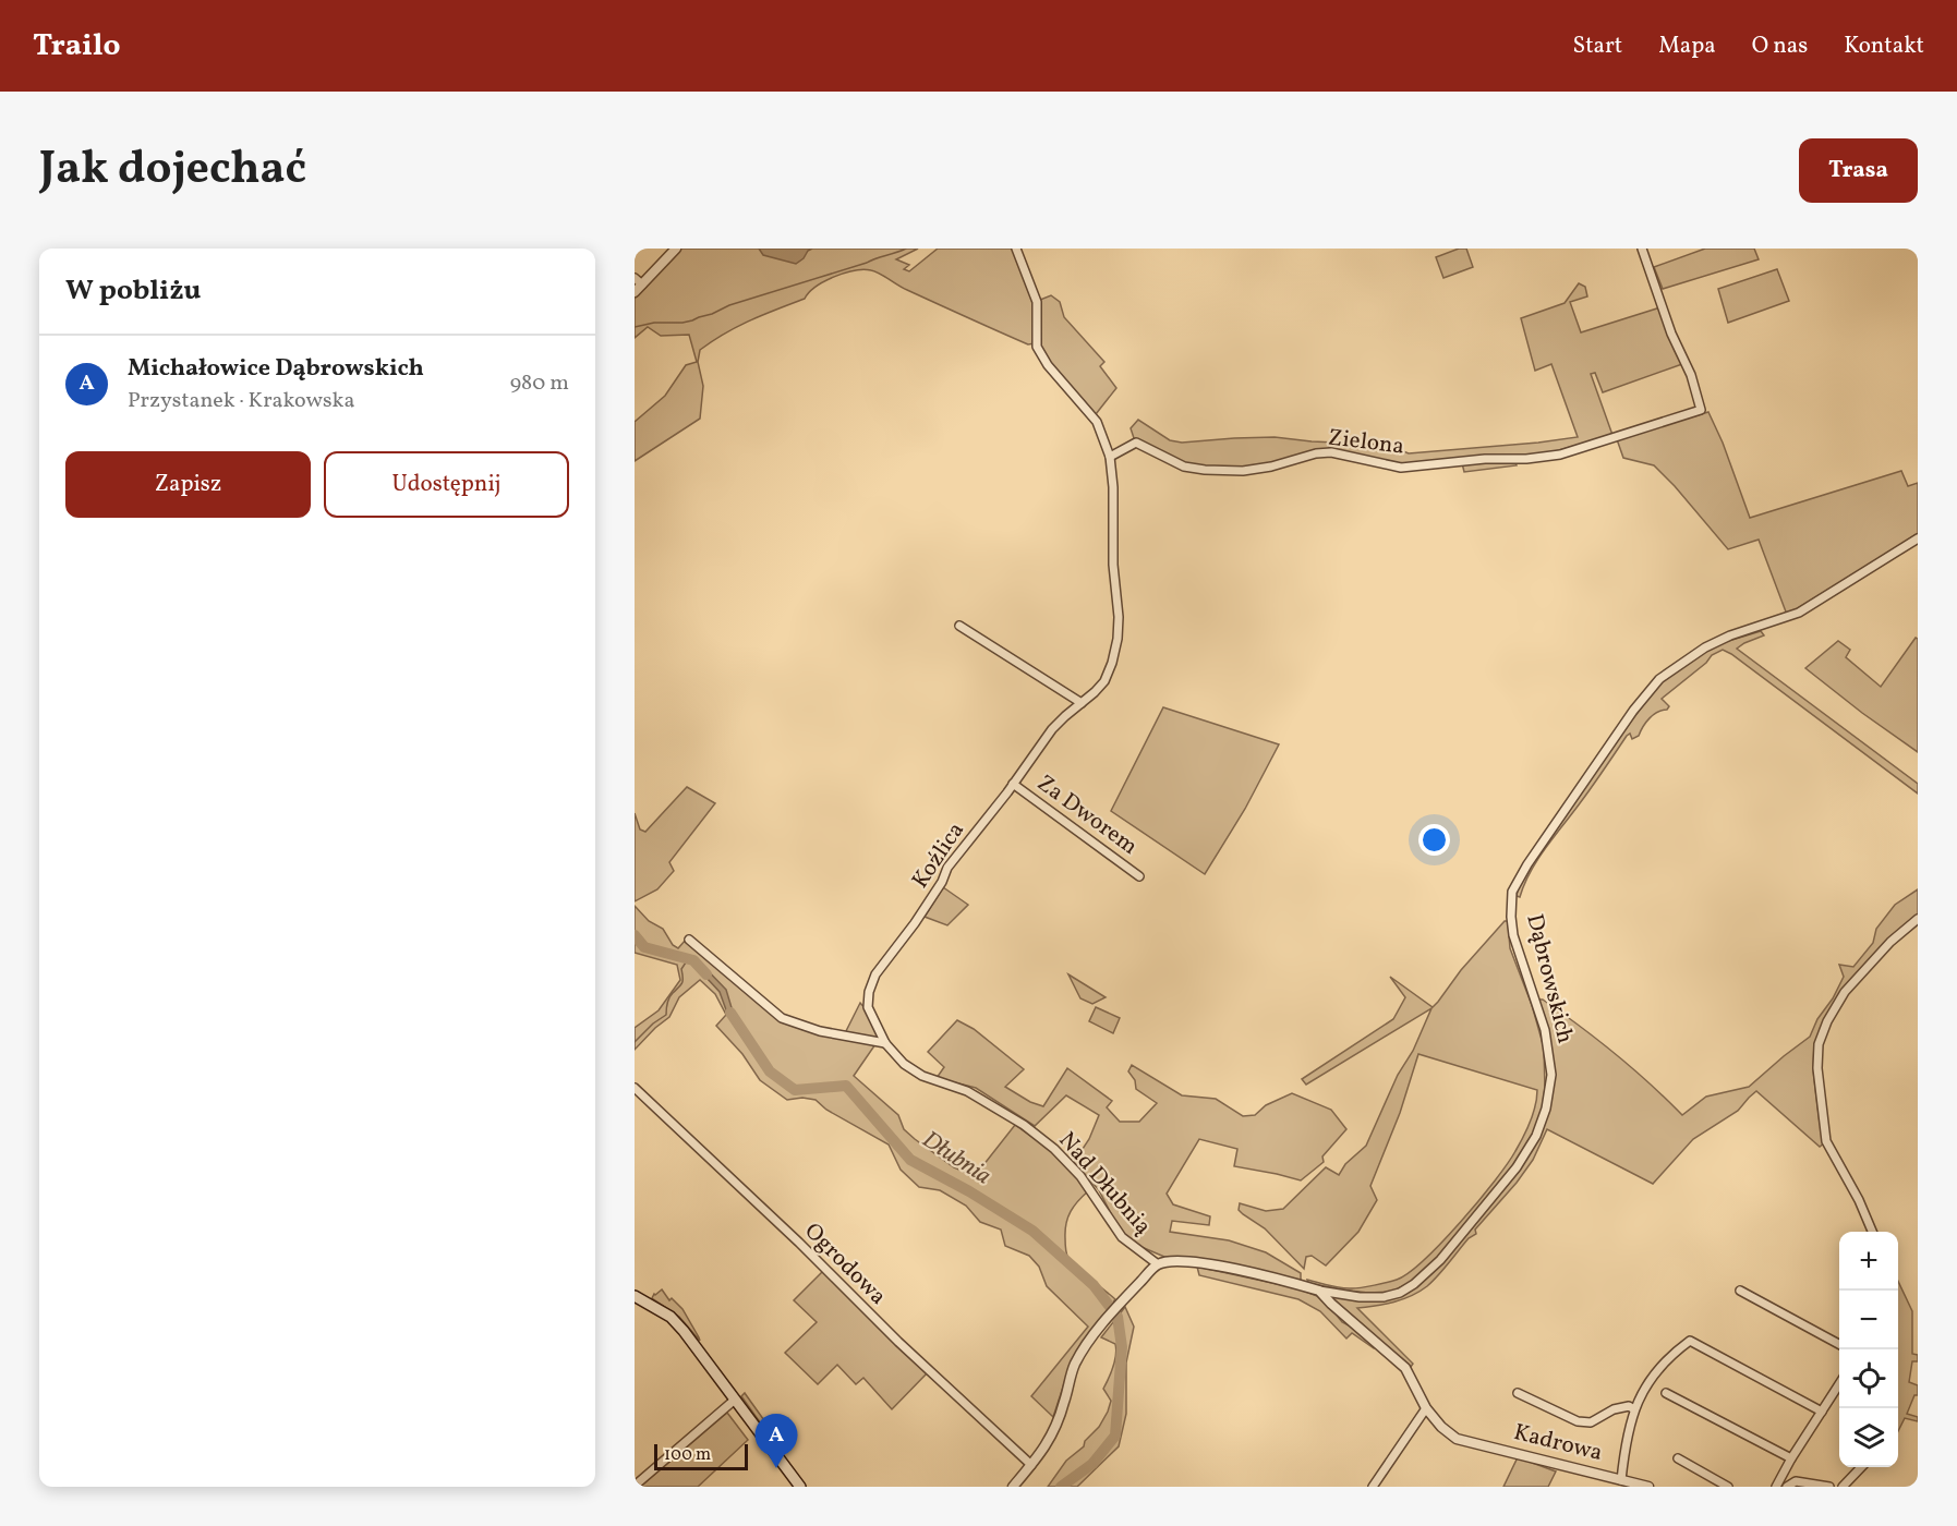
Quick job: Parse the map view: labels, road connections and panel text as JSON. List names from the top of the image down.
{
  "streets": {
    "street": [
      "Zielona",
      "Za Dworem",
      "Koźlica",
      "Dąbrowskich",
      "Nad Dłubnią",
      "Ogrodowa",
      "Kadrowa"
    ]
  },
  "crossings": [
    ["Zielona", "Koźlica"],
    ["Za Dworem", "Koźlica"],
    ["Koźlica", "Nad Dłubnią"],
    ["Dąbrowskich", "Nad Dłubnią"]
  ],
  "water": ["Dłubnia"],
  "scale_bar": "100 m",
  "page": {
    "header": "Trailo",
    "nav": [
      "Start",
      "Mapa",
      "O nas",
      "Kontakt"
    ],
    "title": "Jak dojechać",
    "buttons": [
      "Trasa",
      ["Zapisz", "Udostępnij"]
    ],
    "heading": "W pobliżu",
    "list": [
      {
        "mark": "A",
        "name": "Michałowice Dąbrowskich",
        "note": "Przystanek · Krakowska",
        "value": "980 m"
      }
    ],
    "map_buttons": ["+", "−"],
    "pins": "A",
    "scale": "100 m"
  }
}
